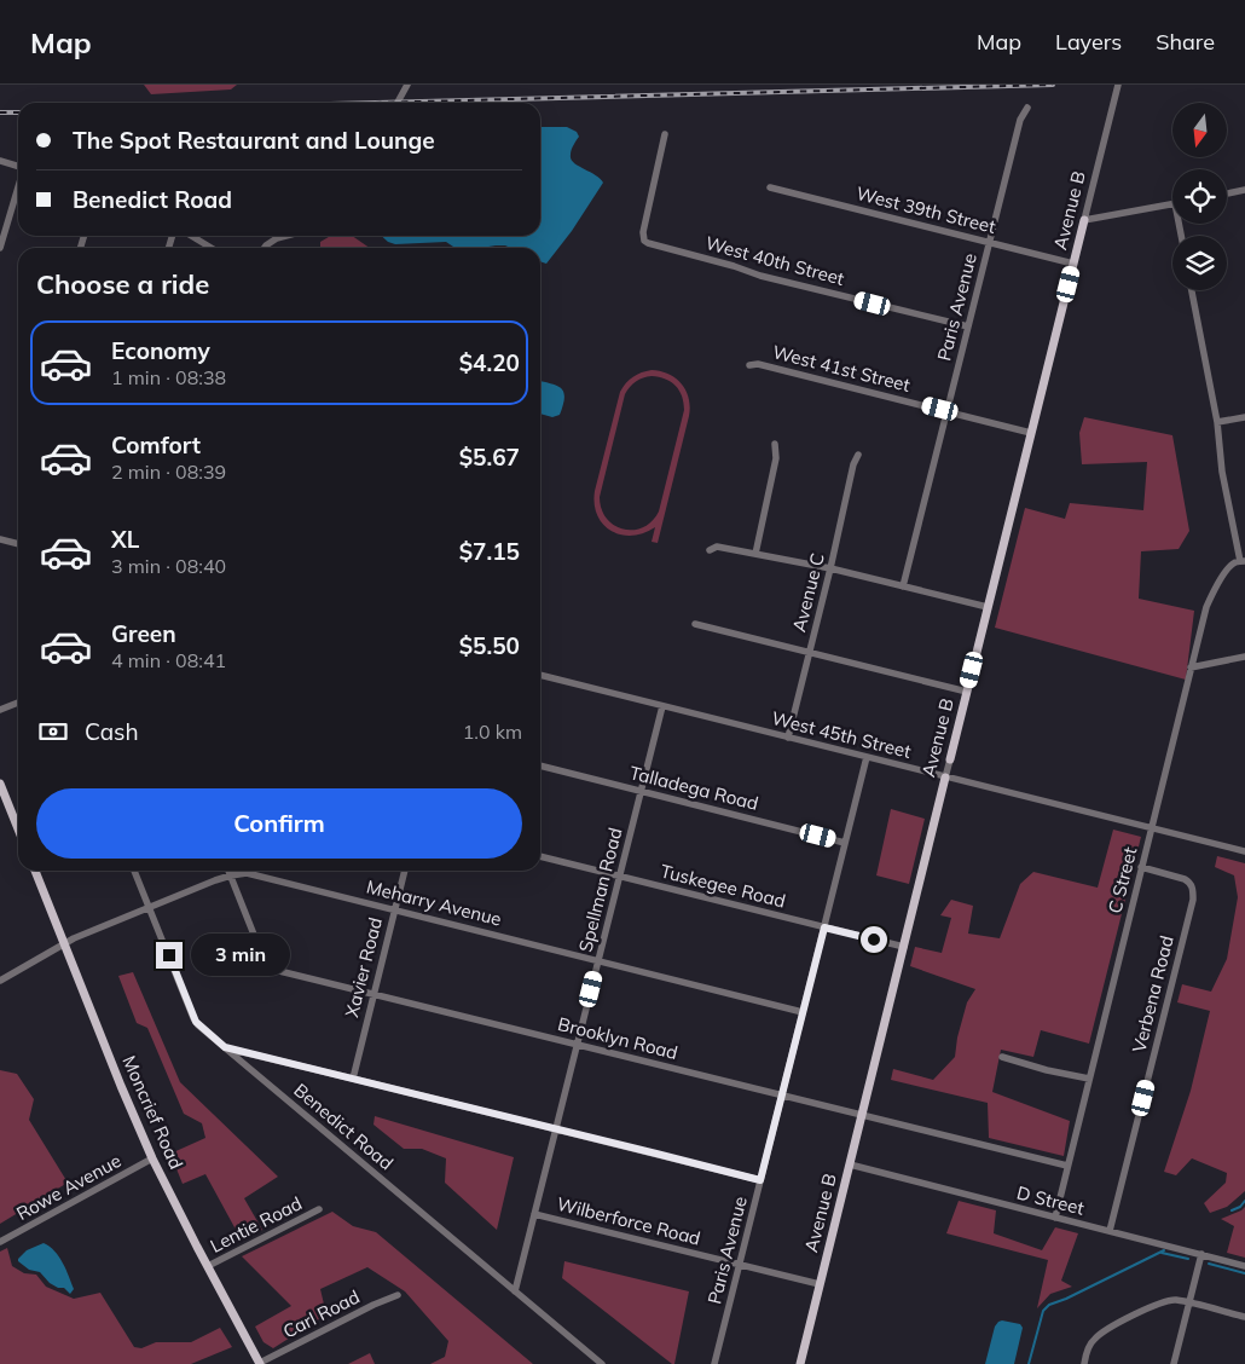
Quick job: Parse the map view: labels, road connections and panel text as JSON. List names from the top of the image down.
{
  "streets": {
    "main road": ["Avenue B", "Moncrief Road"],
    "street": [
      "West 39th Street",
      "West 40th Street",
      "Paris Avenue",
      "West 41st Street",
      "Avenue C",
      "West 45th Street",
      "Talladega Road",
      "C Street",
      "Tuskegee Road",
      "Spellman Road",
      "Meharry Avenue",
      "Xavier Road",
      "Verbena Road",
      "Brooklyn Road",
      "Benedict Road",
      "Rowe Avenue",
      "D Street",
      "Wilberforce Road",
      "Lentie Road",
      "Carl Road"
    ]
  },
  "crossings": [
    ["West 39th Street", "Avenue B"],
    ["West 39th Street", "Paris Avenue"],
    ["Avenue B", "West 41st Street"],
    ["Avenue B", "West 45th Street"],
    ["Avenue B", "Tuskegee Road"],
    ["Avenue B", "Brooklyn Road"],
    ["Avenue B", "D Street"],
    ["Avenue B", "Wilberforce Road"],
    ["West 40th Street", "Paris Avenue"],
    ["Paris Avenue", "West 41st Street"],
    ["Paris Avenue", "West 45th Street"],
    ["Paris Avenue", "Talladega Road"],
    ["Paris Avenue", "Tuskegee Road"],
    ["Paris Avenue", "Meharry Avenue"],
    ["Paris Avenue", "Brooklyn Road"],
    ["Paris Avenue", "Wilberforce Road"],
    ["Avenue C", "West 45th Street"],
    ["West 45th Street", "C Street"],
    ["West 45th Street", "Spellman Road"],
    ["Talladega Road", "Spellman Road"],
    ["C Street", "Verbena Road"],
    ["C Street", "Brooklyn Road"],
    ["C Street", "D Street"],
    ["Tuskegee Road", "Spellman Road"],
    ["Spellman Road", "Meharry Avenue"],
    ["Spellman Road", "Brooklyn Road"],
    ["Spellman Road", "Benedict Road"],
    ["Spellman Road", "Wilberforce Road"],
    ["Meharry Avenue", "Xavier Road"],
    ["Meharry Avenue", "Brooklyn Road"],
    ["Meharry Avenue", "Moncrief Road"],
    ["Meharry Avenue", "Benedict Road"],
    ["Xavier Road", "Brooklyn Road"],
    ["Verbena Road", "D Street"],
    ["Moncrief Road", "Rowe Avenue"],
    ["Moncrief Road", "Lentie Road"],
    ["Moncrief Road", "Carl Road"]
  ],
  "north": "bottom",
  "page": {
    "header": "Map",
    "nav": ["Map", "Layers", "Share"],
    "banner": ["The Spot Restaurant and Lounge", "Benedict Road"],
    "heading": "Choose a ride",
    "list": [
      {
        "name": "Economy",
        "note": "1 min · 08:38",
        "value": "$4.20"
      },
      {
        "name": "Comfort",
        "note": "2 min · 08:39",
        "value": "$5.67"
      },
      {
        "name": "XL",
        "note": "3 min · 08:40",
        "value": "$7.15"
      },
      {
        "name": "Green",
        "note": "4 min · 08:41",
        "value": "$5.50"
      }
    ],
    "pay": ["Cash", "1.0 km"],
    "buttons": "Confirm",
    "bubble": "3 min"
  }
}
